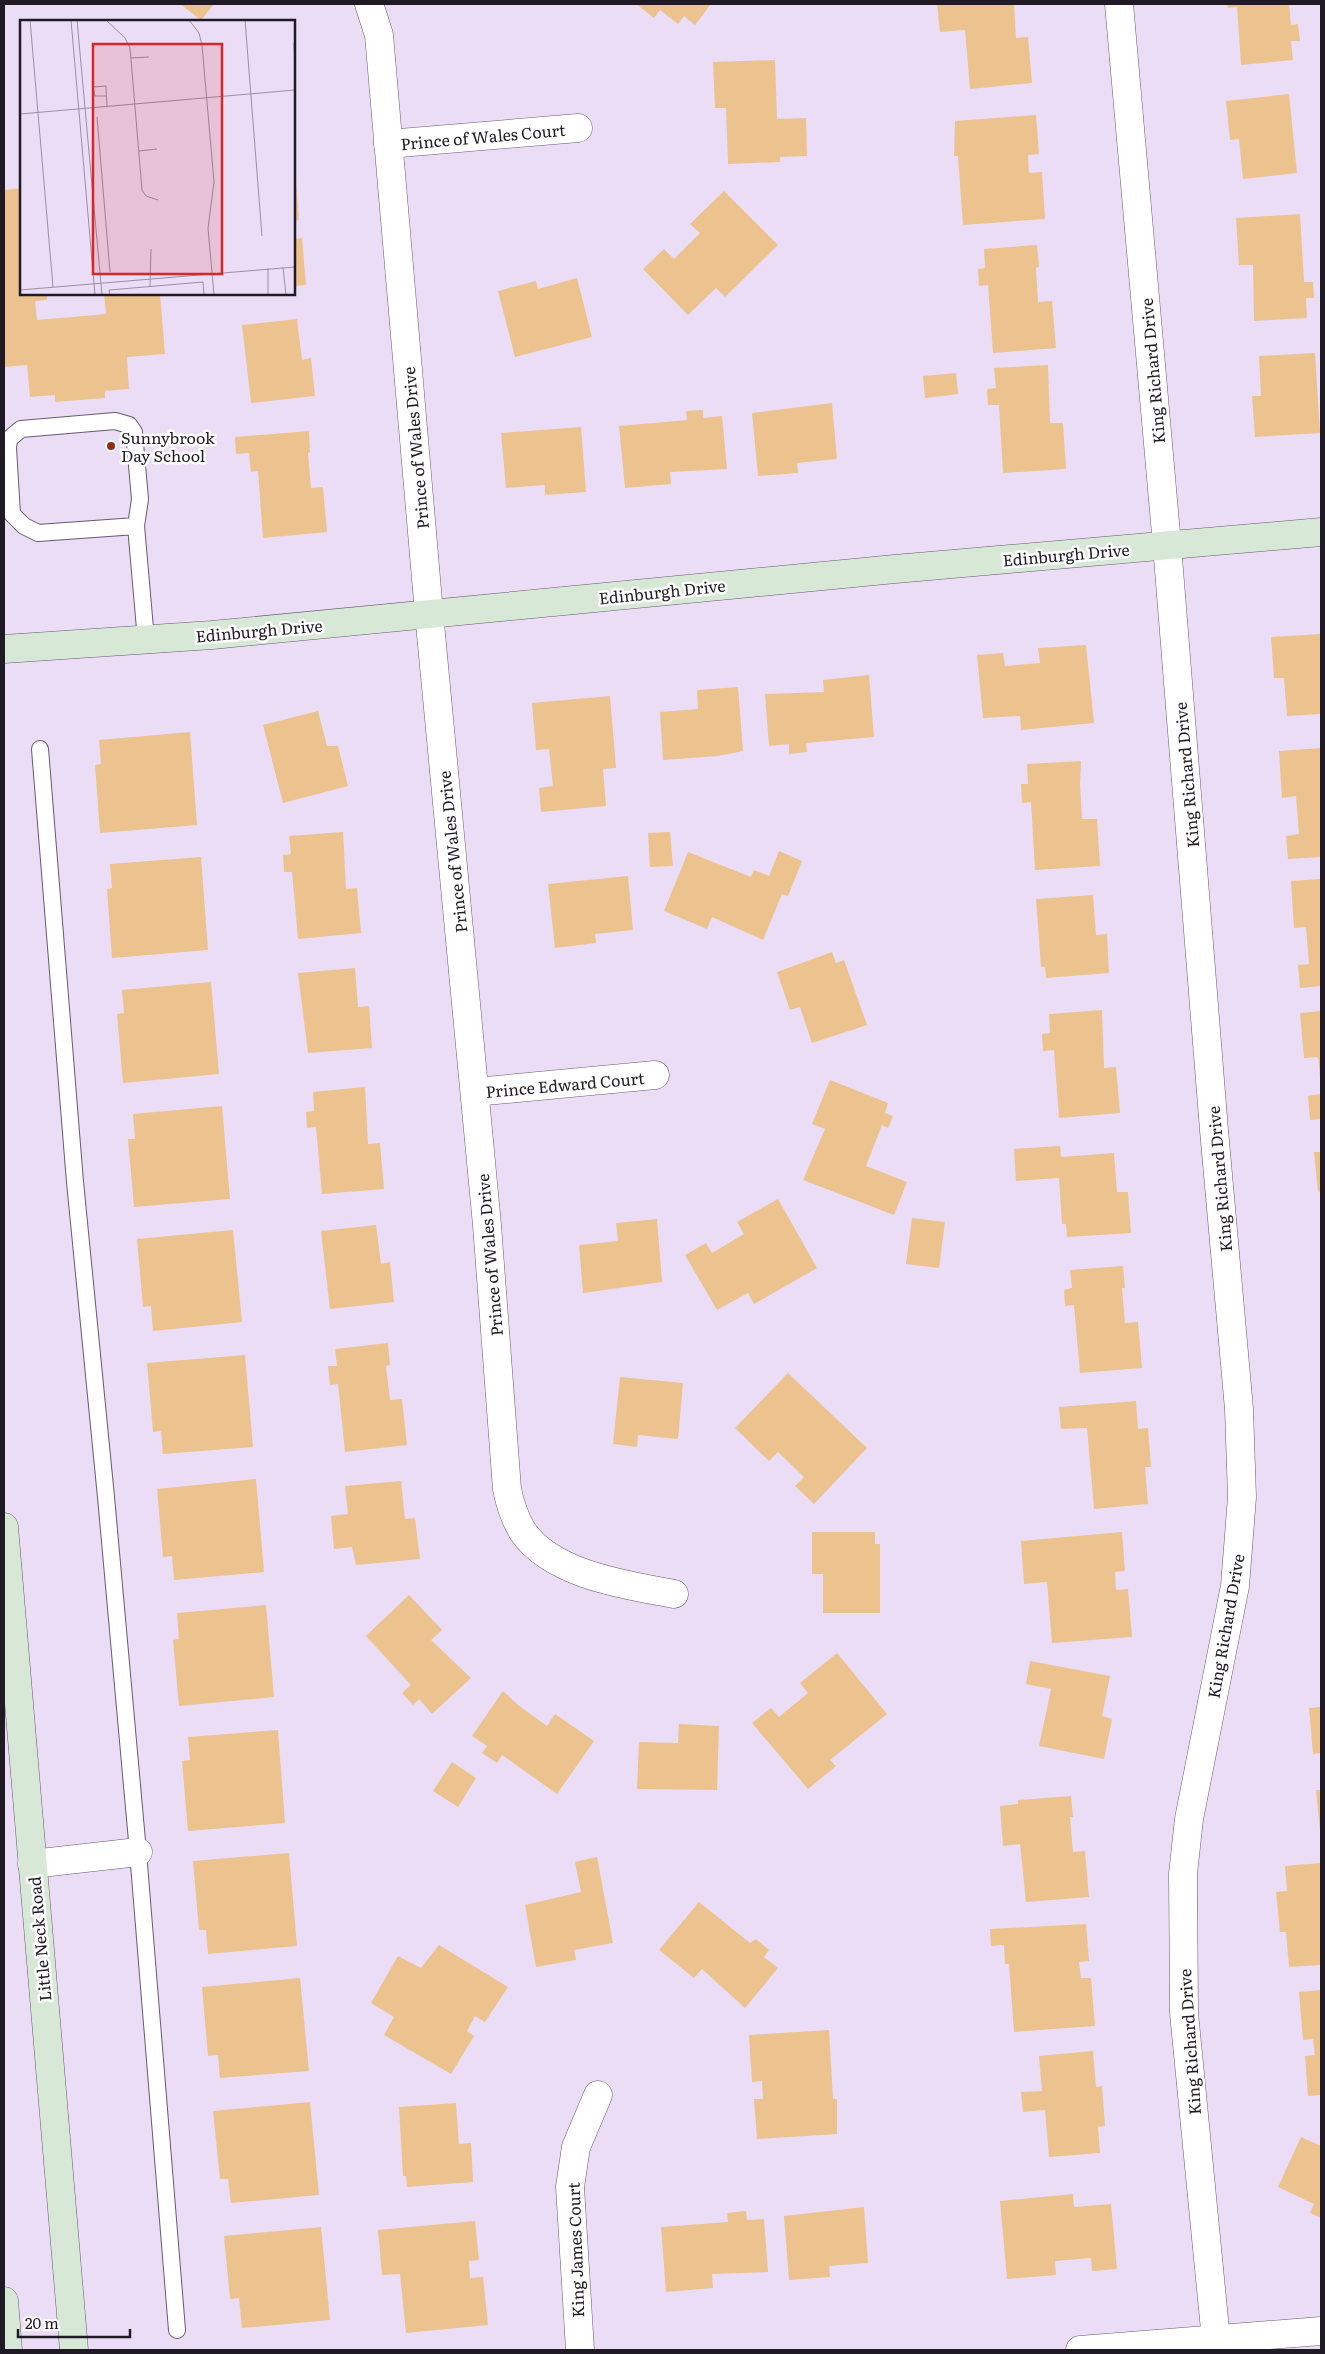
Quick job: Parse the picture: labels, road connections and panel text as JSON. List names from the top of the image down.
{
  "streets": {
    "street": [
      "Prince of Wales Court",
      "King Richard Drive",
      "Prince of Wales Drive",
      "Edinburgh Drive",
      "Prince Edward Court",
      "Little Neck Road",
      "King James Court"
    ]
  },
  "crossings": [
    ["Prince of Wales Court", "Prince of Wales Drive"],
    ["King Richard Drive", "Edinburgh Drive"],
    ["Prince of Wales Drive", "Edinburgh Drive"],
    ["Prince of Wales Drive", "Prince Edward Court"]
  ],
  "places": ["Sunnybrook Day School"],
  "scale_bar": "20 m"
}
